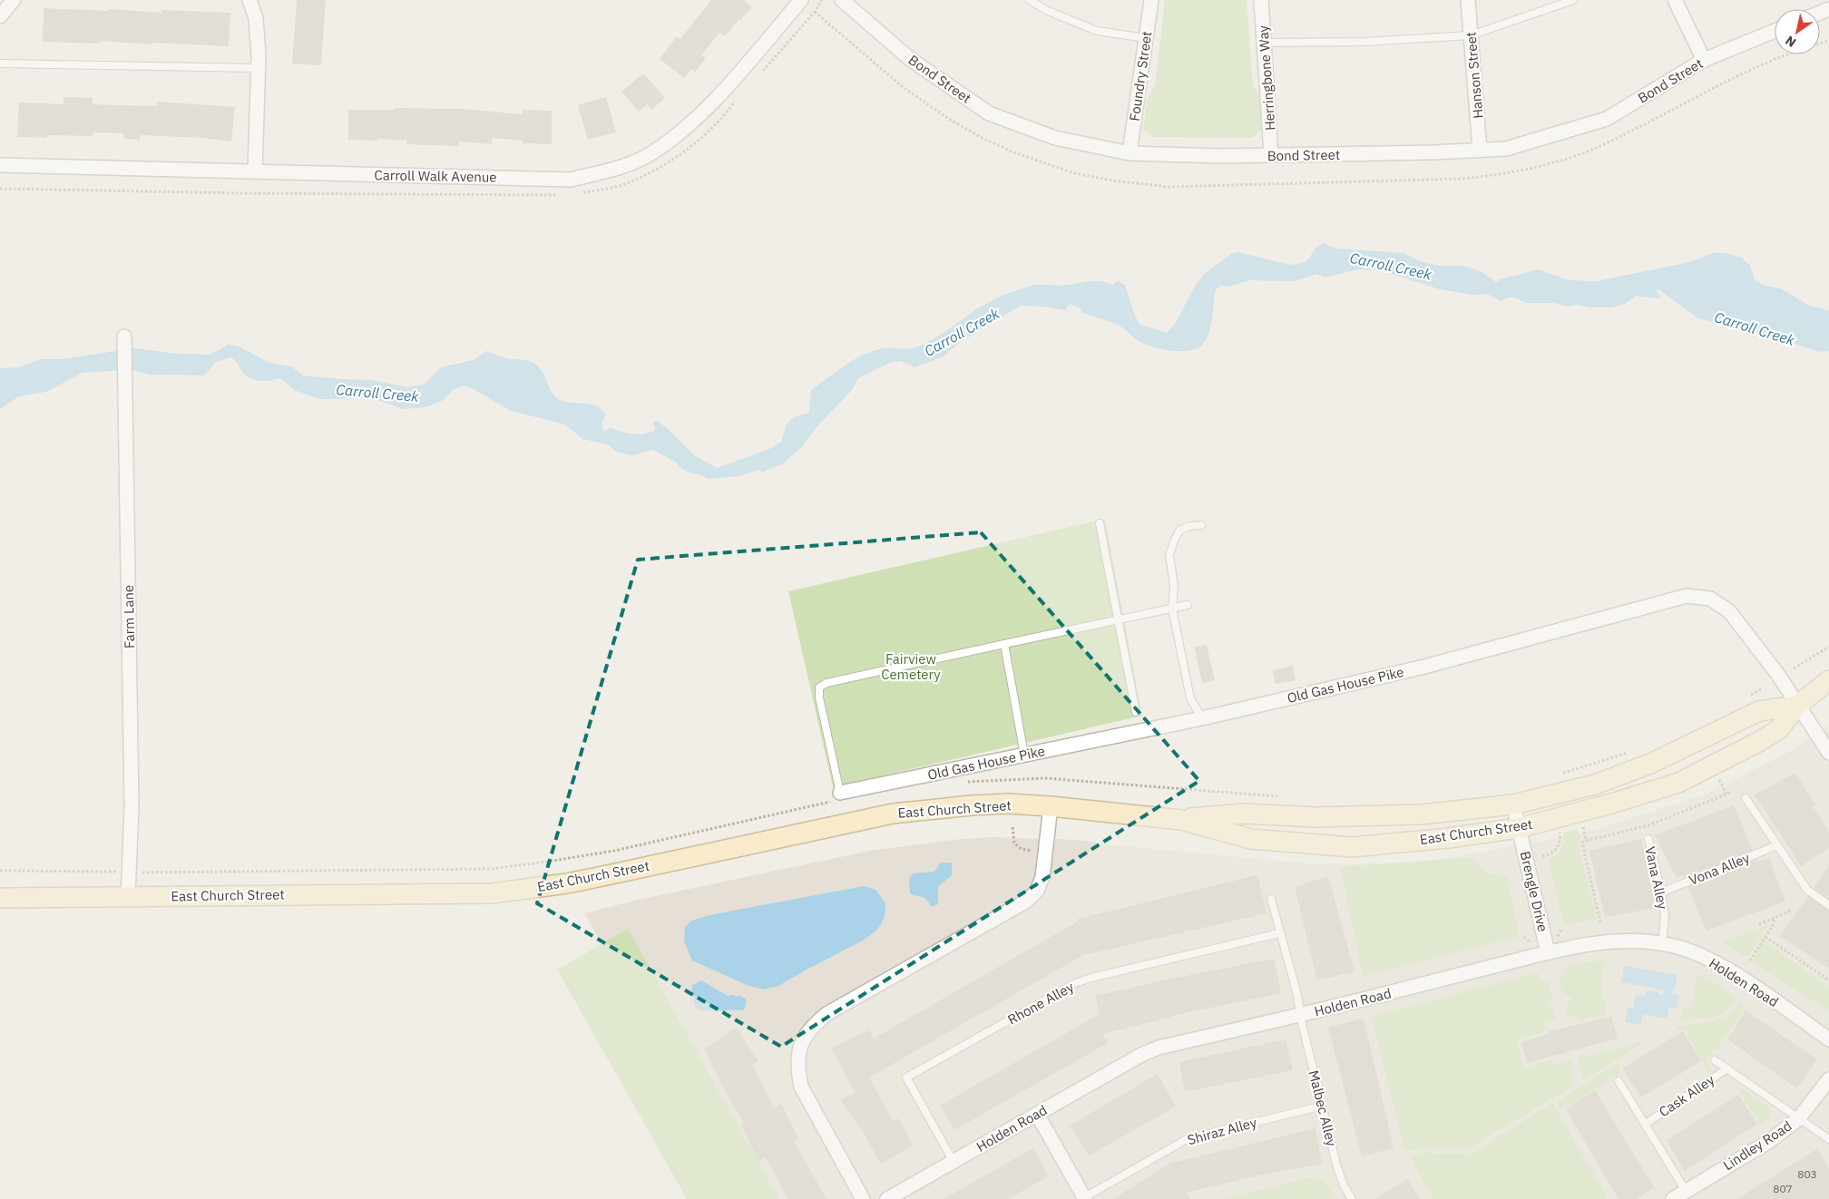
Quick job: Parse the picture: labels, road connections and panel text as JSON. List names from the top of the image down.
{
  "streets": {
    "main road": ["East Church Street"],
    "street": [
      "Hanson Street",
      "Foundry Street",
      "Herringbone Way",
      "Bond Street",
      "Carroll Walk Avenue",
      "Farm Lane",
      "Old Gas House Pike",
      "Brengle Drive",
      "Holden Road",
      "Lindley Road"
    ],
    "lane": [
      "Vona Alley",
      "Vana Alley",
      "Rhone Alley",
      "Cask Alley",
      "Malbec Alley",
      "Shiraz Alley"
    ]
  },
  "crossings": [
    ["Hanson Street", "Bond Street"],
    ["Foundry Street", "Bond Street"],
    ["Herringbone Way", "Bond Street"],
    ["Farm Lane", "East Church Street"],
    ["Old Gas House Pike", "East Church Street"],
    ["East Church Street", "Brengle Drive"],
    ["Vona Alley", "Vana Alley"],
    ["Vana Alley", "Holden Road"],
    ["Brengle Drive", "Holden Road"],
    ["Holden Road", "Rhone Alley"],
    ["Holden Road", "Malbec Alley"],
    ["Cask Alley", "Lindley Road"],
    ["Malbec Alley", "Shiraz Alley"]
  ],
  "water": ["Carroll Creek"],
  "parks": ["Fairview Cemetery"],
  "house_numbers": ["803", "807"],
  "north": "bottom left"
}
